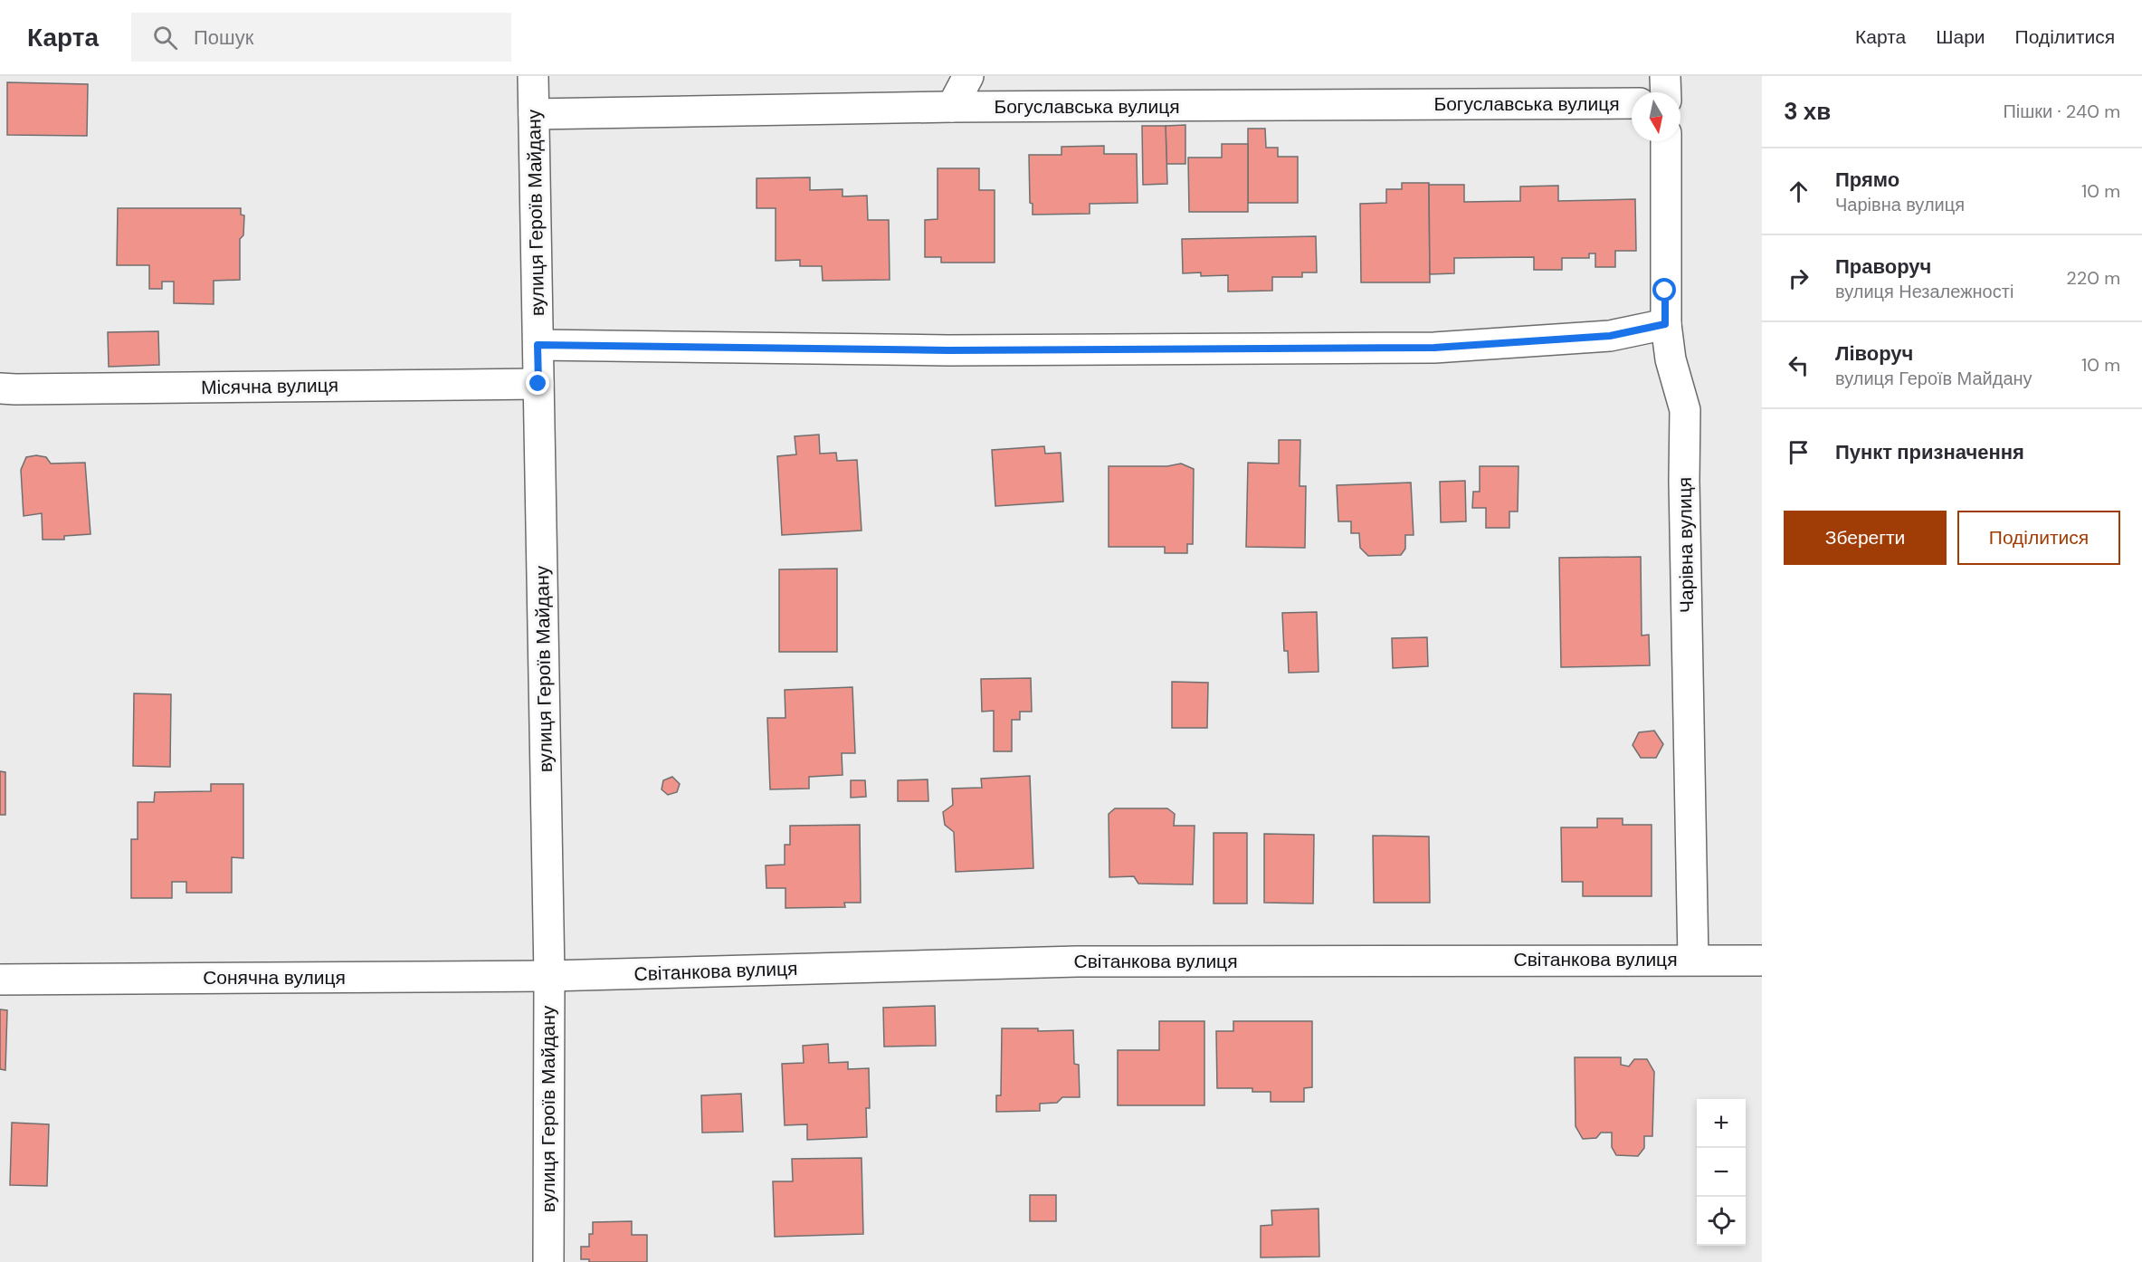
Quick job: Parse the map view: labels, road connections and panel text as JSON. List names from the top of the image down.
{
  "streets": {
    "street": [
      "Богуславська вулиця",
      "вулиця Героїв Майдану",
      "Місячна вулиця",
      "Чарівна вулиця",
      "Світанкова вулиця",
      "Сонячна вулиця"
    ]
  },
  "crossings": [
    ["Богуславська вулиця", "вулиця Героїв Майдану"],
    ["вулиця Героїв Майдану", "Місячна вулиця"],
    ["вулиця Героїв Майдану", "Світанкова вулиця"],
    ["вулиця Героїв Майдану", "Сонячна вулиця"],
    ["Чарівна вулиця", "Світанкова вулиця"],
    ["Світанкова вулиця", "Сонячна вулиця"]
  ],
  "north": "bottom",
  "page": {
    "header": "Карта",
    "search": "Пошук",
    "nav": ["Карта", "Шари", "Поділитися"],
    "heading": ["3 хв", "Пішки · 240 m"],
    "list": [
      ["Прямо", "Чарівна вулиця", "10 m"],
      ["Праворуч", "вулиця Незалежності", "220 m"],
      ["Ліворуч", "вулиця Героїв Майдану", "10 m"],
      "Пункт призначення"
    ],
    "buttons": ["Зберегти", "Поділитися"],
    "map_buttons": ["+", "−"]
  }
}
